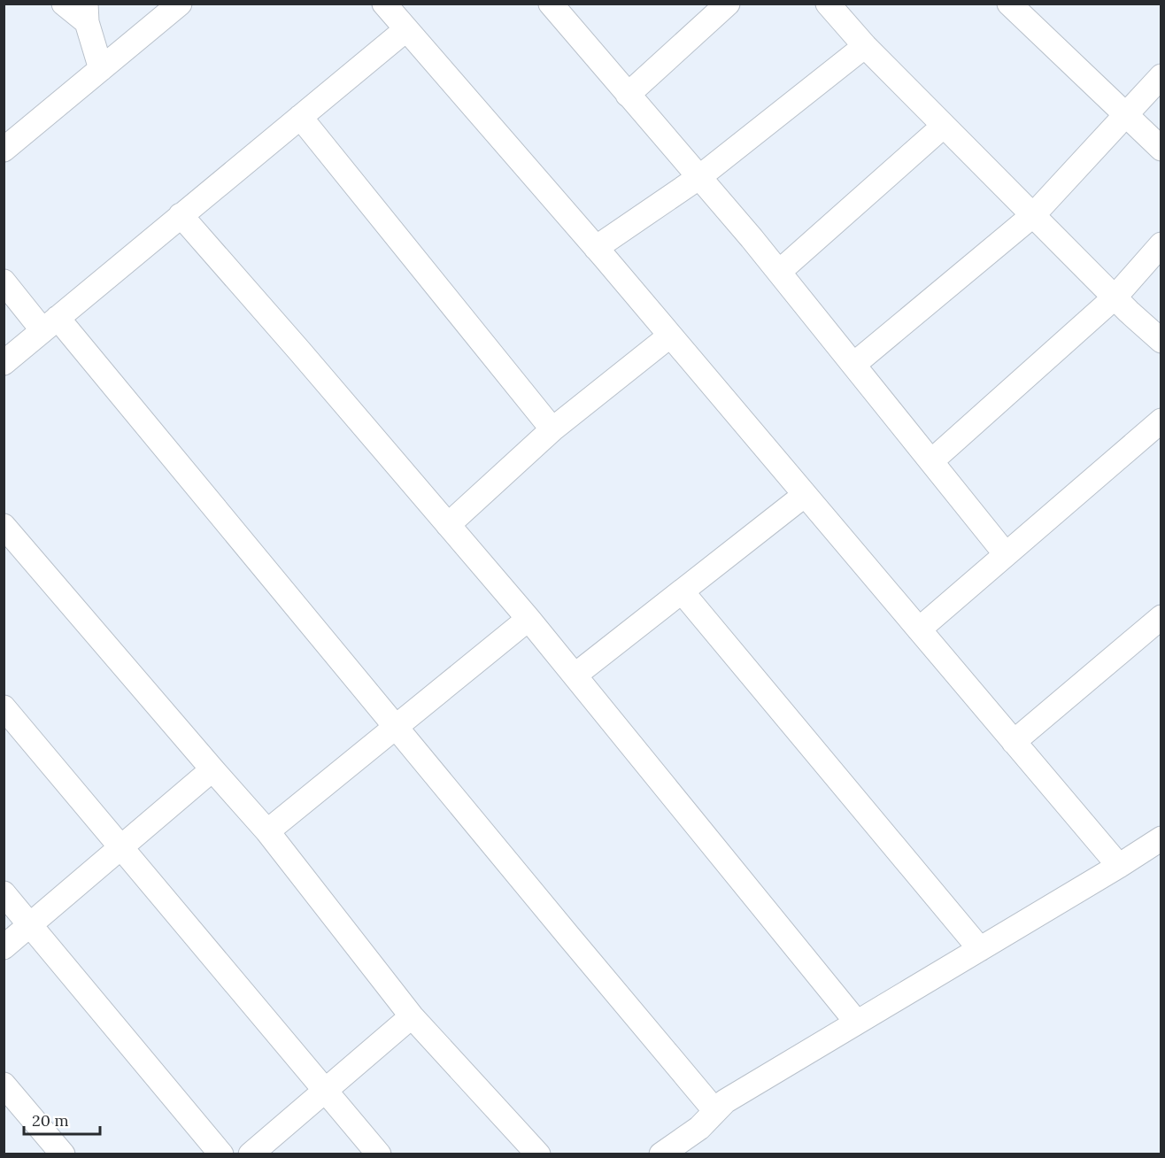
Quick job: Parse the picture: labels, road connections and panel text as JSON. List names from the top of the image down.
{
  "scale_bar": "20 m"
}
